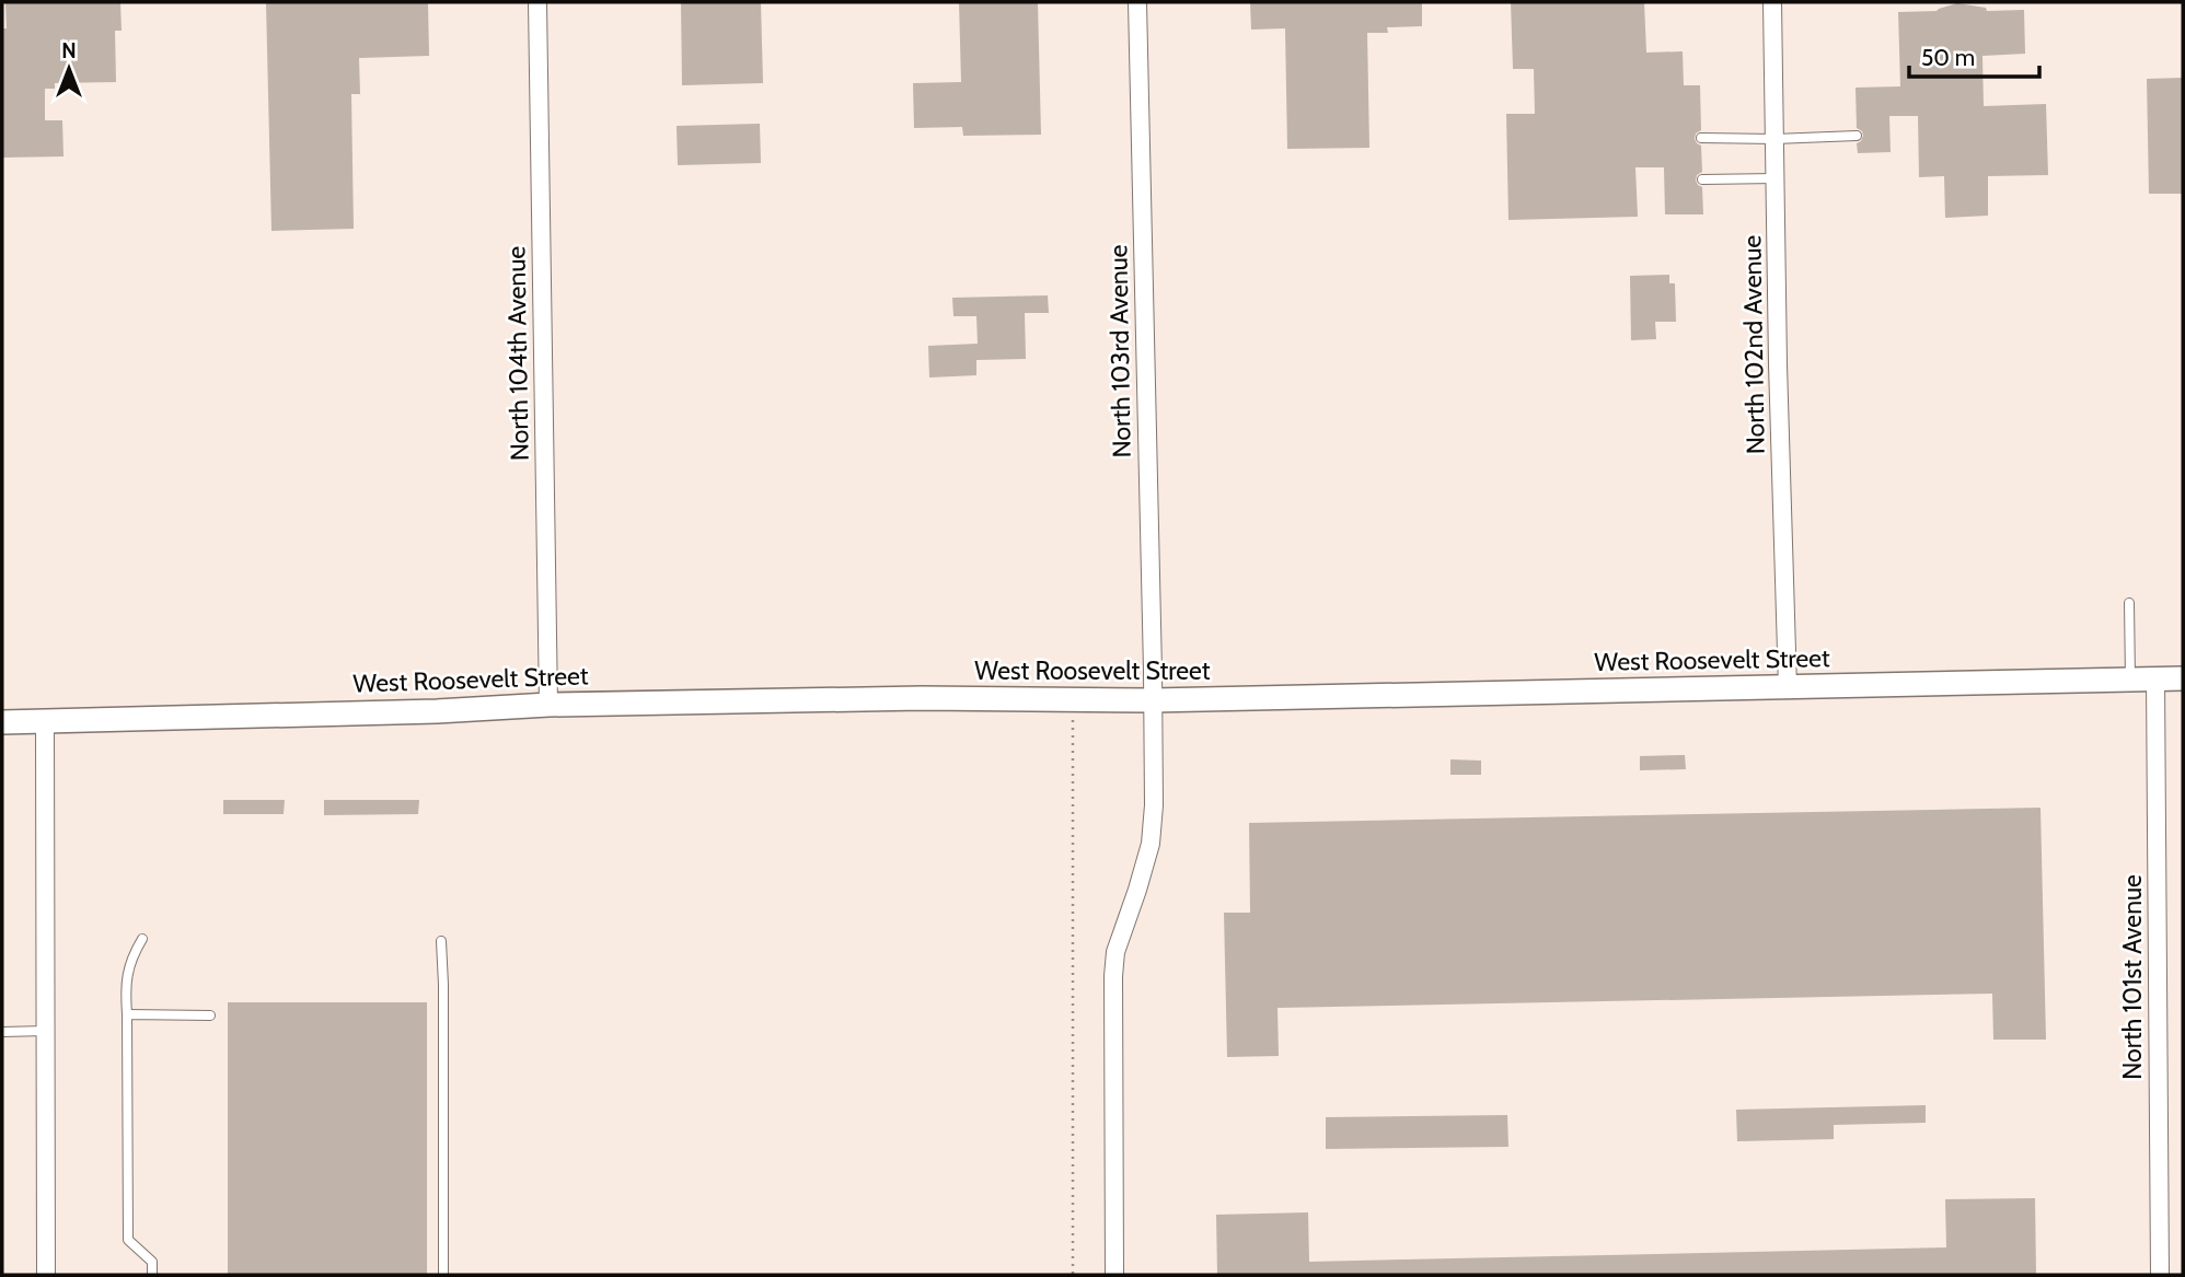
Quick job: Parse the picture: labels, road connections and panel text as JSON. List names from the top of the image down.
{
  "streets": {
    "street": [
      "North 102nd Avenue",
      "North 103rd Avenue",
      "North 104th Avenue",
      "West Roosevelt Street",
      "North 101st Avenue"
    ]
  },
  "crossings": [
    ["North 102nd Avenue", "West Roosevelt Street"],
    ["North 103rd Avenue", "West Roosevelt Street"],
    ["North 104th Avenue", "West Roosevelt Street"],
    ["West Roosevelt Street", "North 101st Avenue"]
  ],
  "scale_bar": "50 m",
  "north": "top"
}
